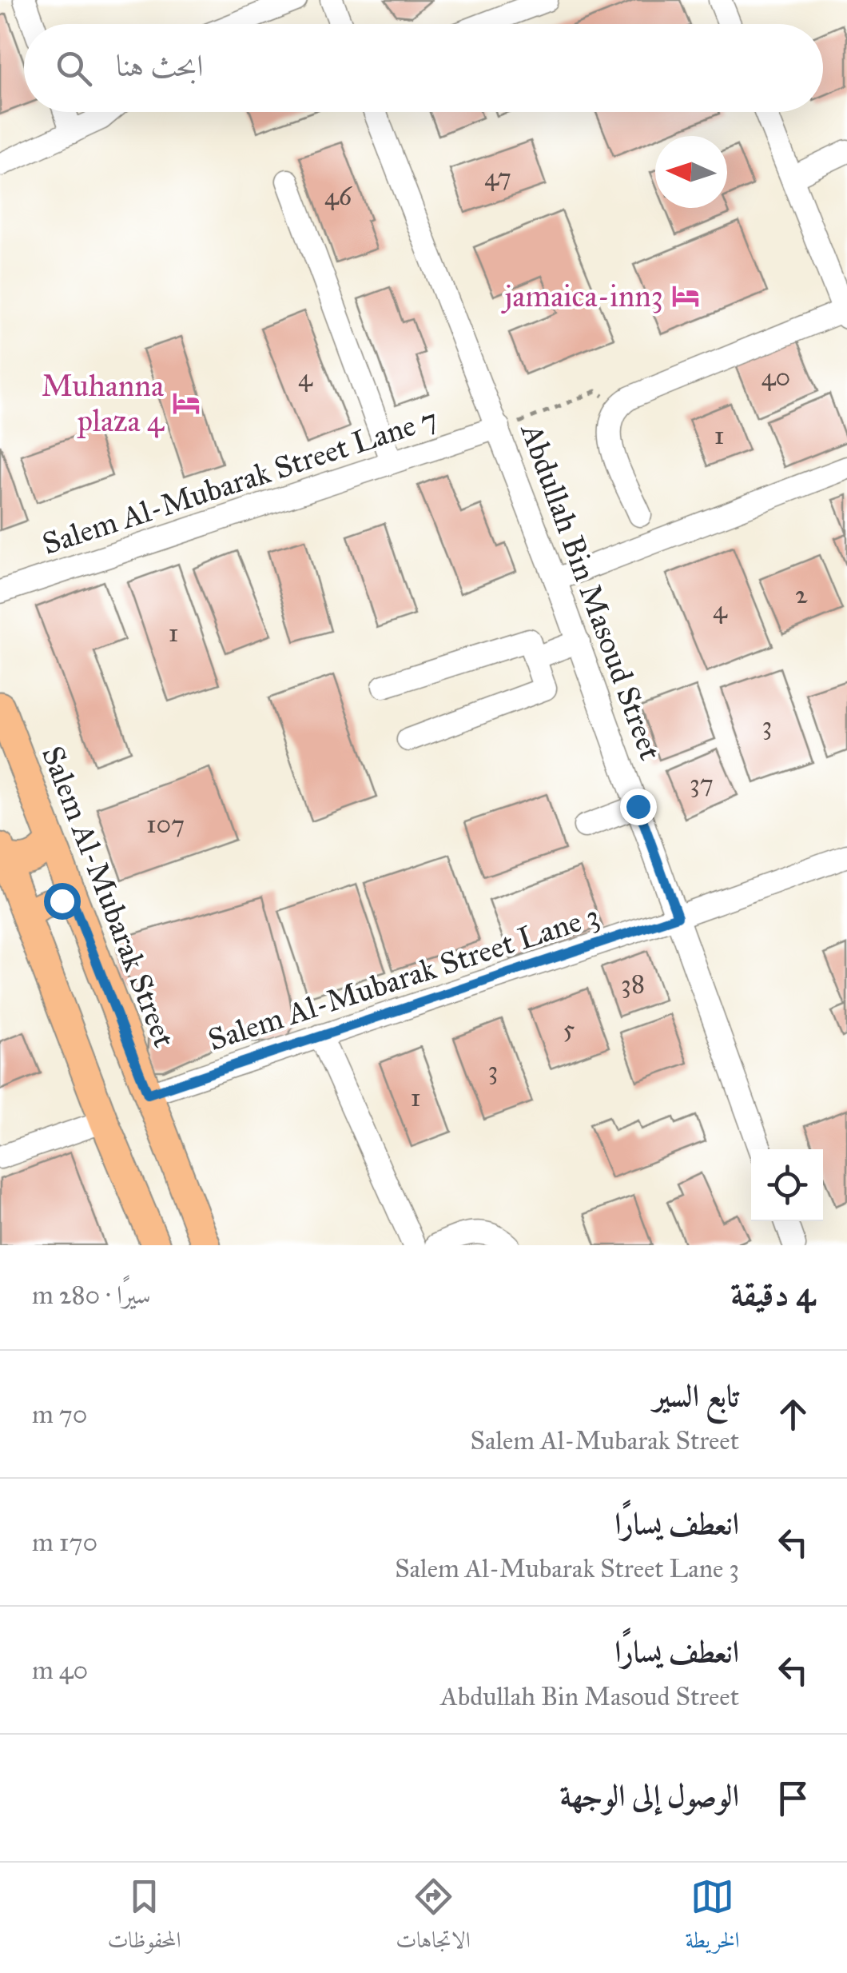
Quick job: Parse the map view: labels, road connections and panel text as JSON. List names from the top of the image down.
{
  "streets": {
    "main road": ["Salem Al-Mubarak Street"],
    "street": ["Salem Al-Mubarak Street Lane 7", "Abdullah Bin Masoud Street", "Salem Al-Mubarak Street Lane 3"]
  },
  "crossings": [
    ["Salem Al-Mubarak Street Lane 7", "Abdullah Bin Masoud Street"],
    ["Abdullah Bin Masoud Street", "Salem Al-Mubarak Street Lane 3"],
    ["Salem Al-Mubarak Street", "Salem Al-Mubarak Street Lane 3"]
  ],
  "places": {
    "hotel": ["jamaica-inn3", "Muhanna plaza 4"]
  },
  "house_numbers": [
    "47",
    "46",
    "40",
    "4",
    "1",
    "2",
    "4",
    "1",
    "3",
    "37",
    "107",
    "38",
    "5",
    "3",
    "1"
  ],
  "north": "left",
  "page": {
    "search": "ابحث هنا",
    "heading": ["4 دقيقة", "سيرًا · 280 m"],
    "list": [
      ["تابع السير", "Salem Al-Mubarak Street", "70 m"],
      ["انعطف يسارًا", "Salem Al-Mubarak Street Lane 3", "170 m"],
      ["انعطف يسارًا", "Abdullah Bin Masoud Street", "40 m"],
      "الوصول إلى الوجهة"
    ],
    "nav": ["الخريطة", "الاتجاهات", "المحفوظات"]
  }
}
